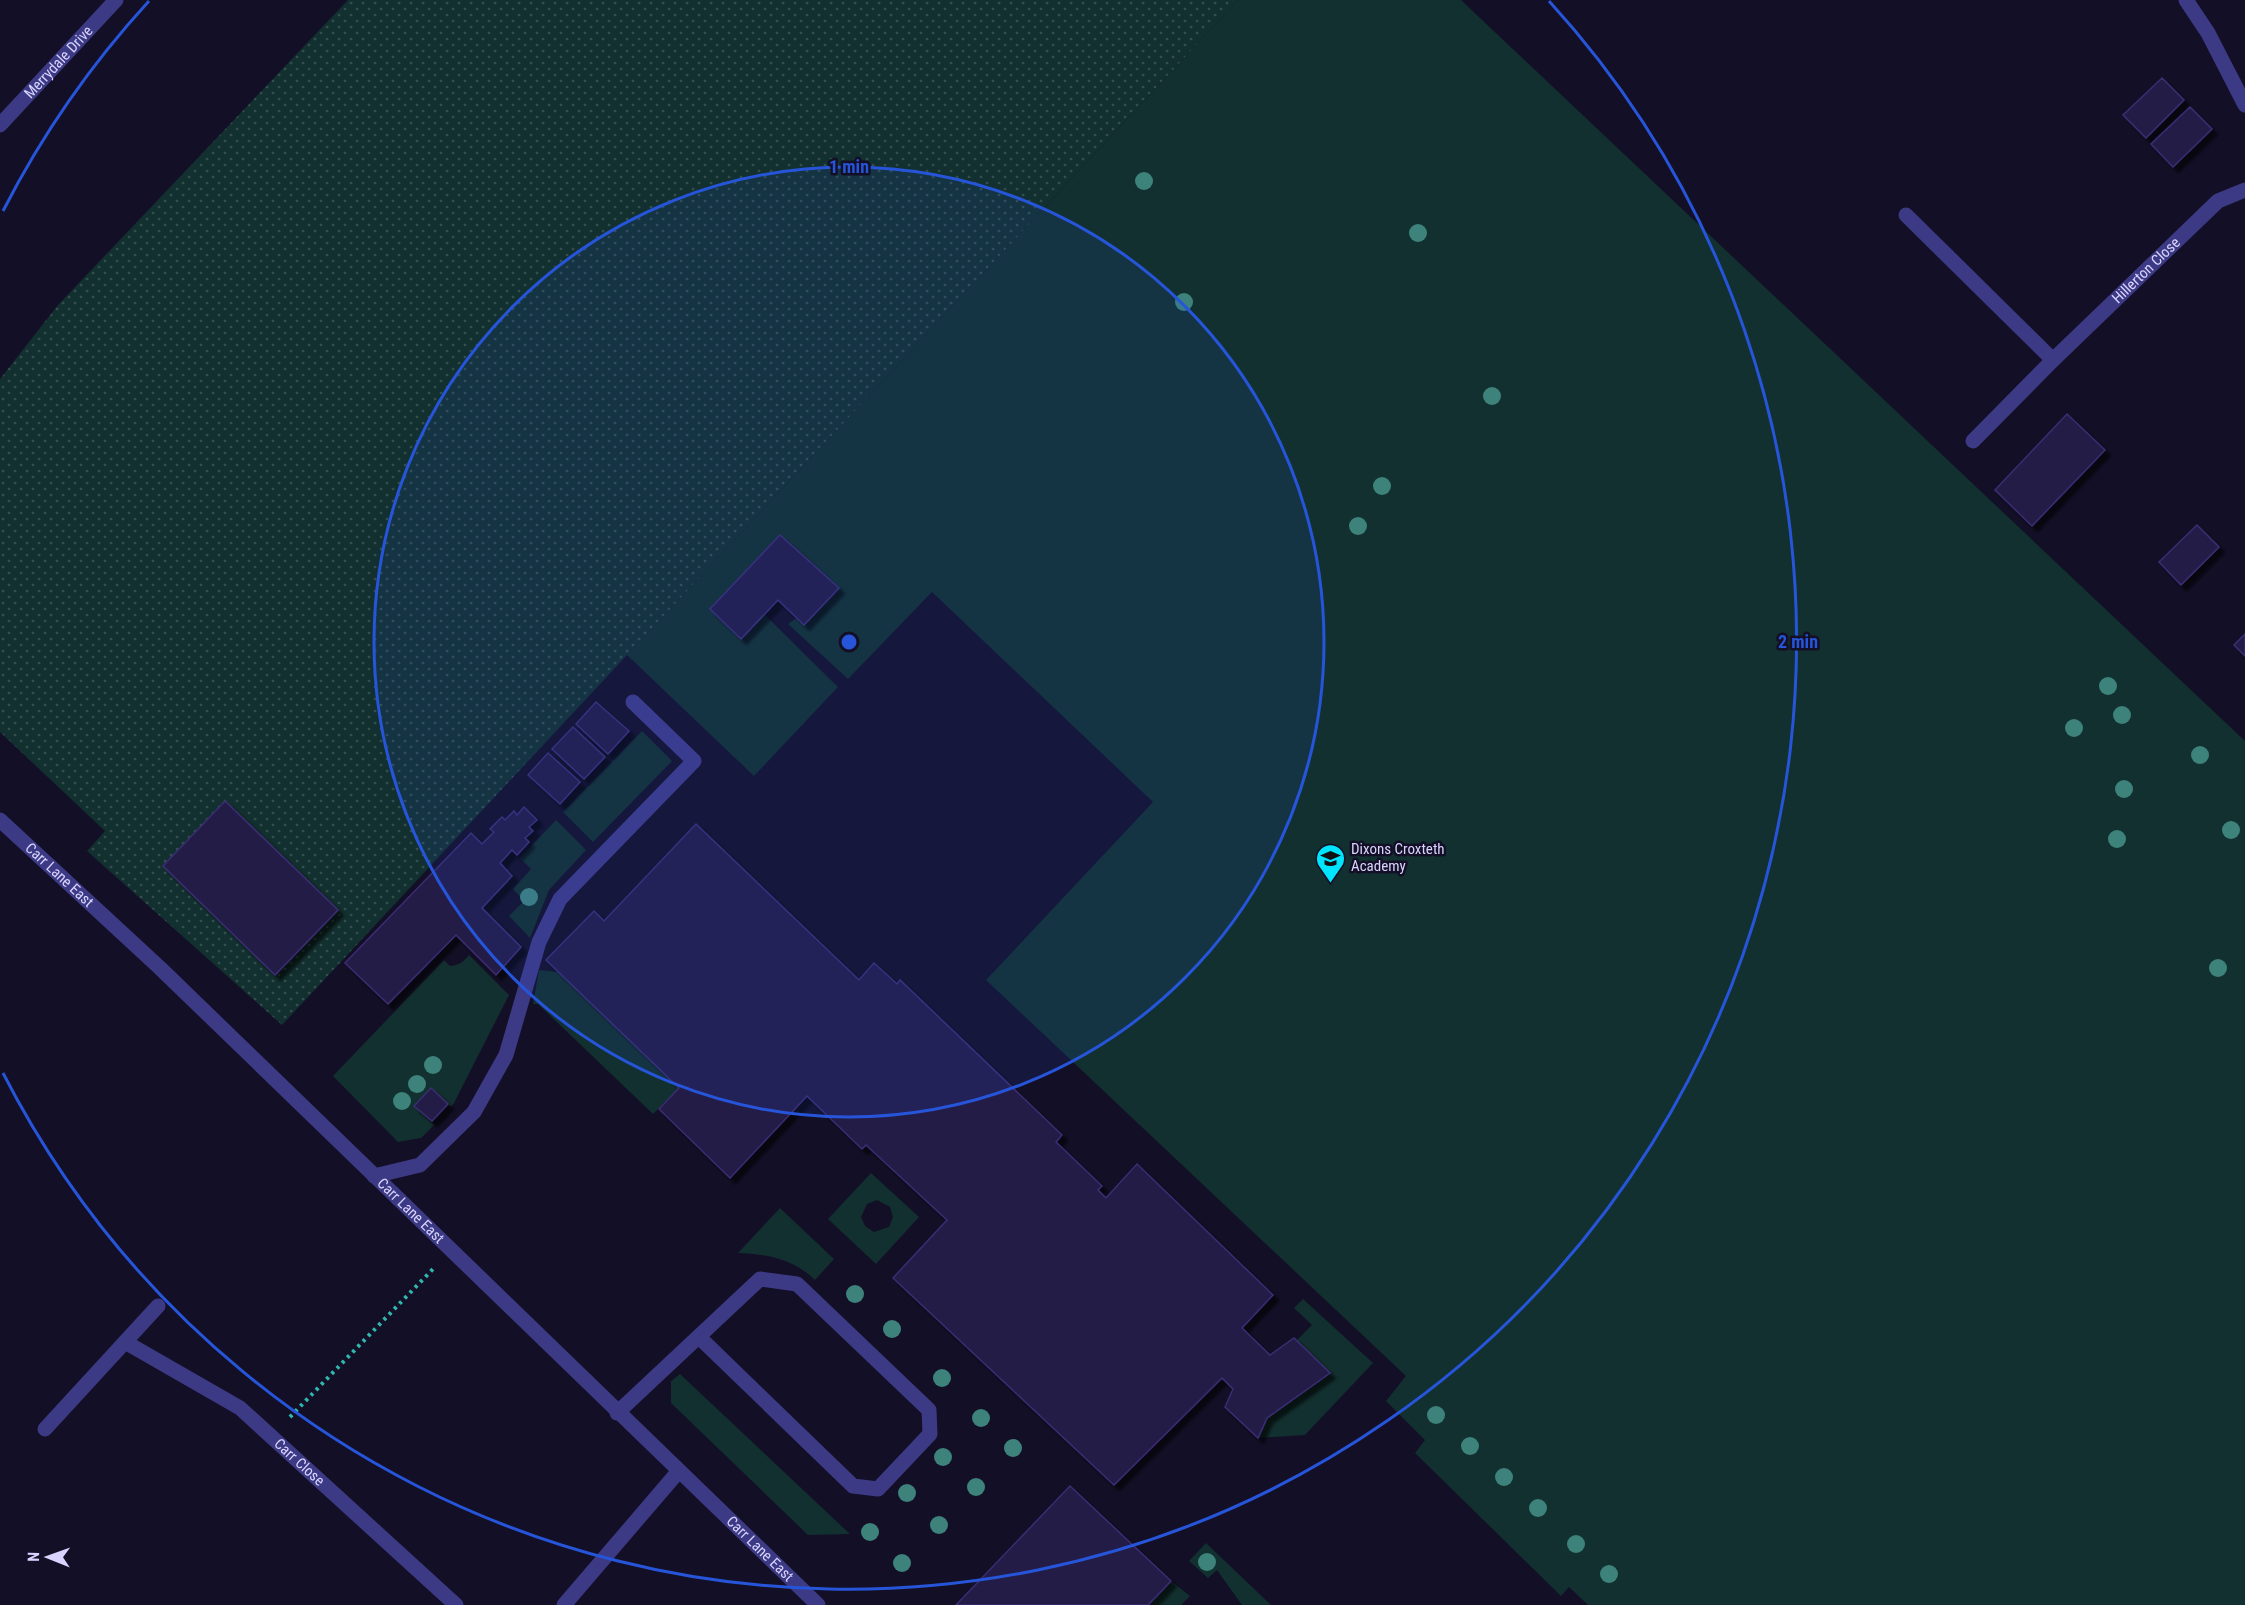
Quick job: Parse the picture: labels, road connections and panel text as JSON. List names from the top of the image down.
{
  "streets": {
    "street": [
      "Merrydale Drive",
      "Hillerton Close",
      "Carr Lane East",
      "Carr Close"
    ]
  },
  "places": {
    "school or university": ["Dixons Croxteth Academy"]
  },
  "north": "left",
  "rings": ["1 min", "2 min"]
}
